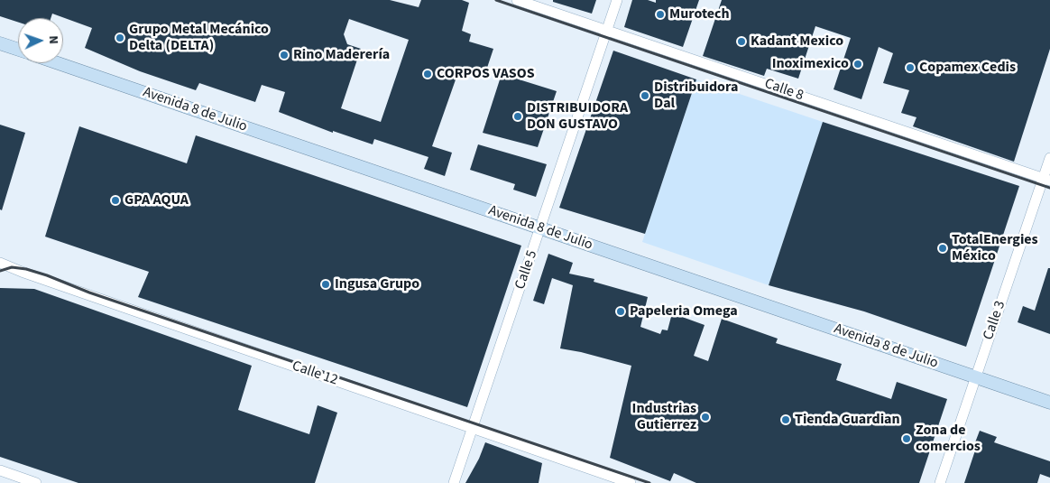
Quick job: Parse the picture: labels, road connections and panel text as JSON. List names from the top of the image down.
{
  "streets": {
    "main road": ["Avenida 8 de Julio"],
    "street": [
      "Calle 8",
      "Calle 5",
      "Calle 3",
      "Calle 12"
    ]
  },
  "crossings": [
    ["Calle 8", "Calle 5"],
    ["Calle 8", "Calle 3"],
    ["Avenida 8 de Julio", "Calle 5"],
    ["Avenida 8 de Julio", "Calle 3"],
    ["Calle 5", "Calle 12"]
  ],
  "places": [
    "Murotech",
    "Grupo Metal Mecánico Delta (DELTA)",
    "Kadant Mexico",
    "Rino Maderería",
    "Inoximexico",
    "Copamex Cedis",
    "CORPOS VASOS",
    "Distribuidora Dal",
    "DISTRIBUIDORA DON GUSTAVO",
    "GPA AQUA",
    "TotalEnergies México",
    "Ingusa Grupo",
    "Papeleria Omega",
    "Industrias Gutierrez",
    "Tienda Guardian",
    "Zona de comercios"
  ],
  "north": "right"
}
